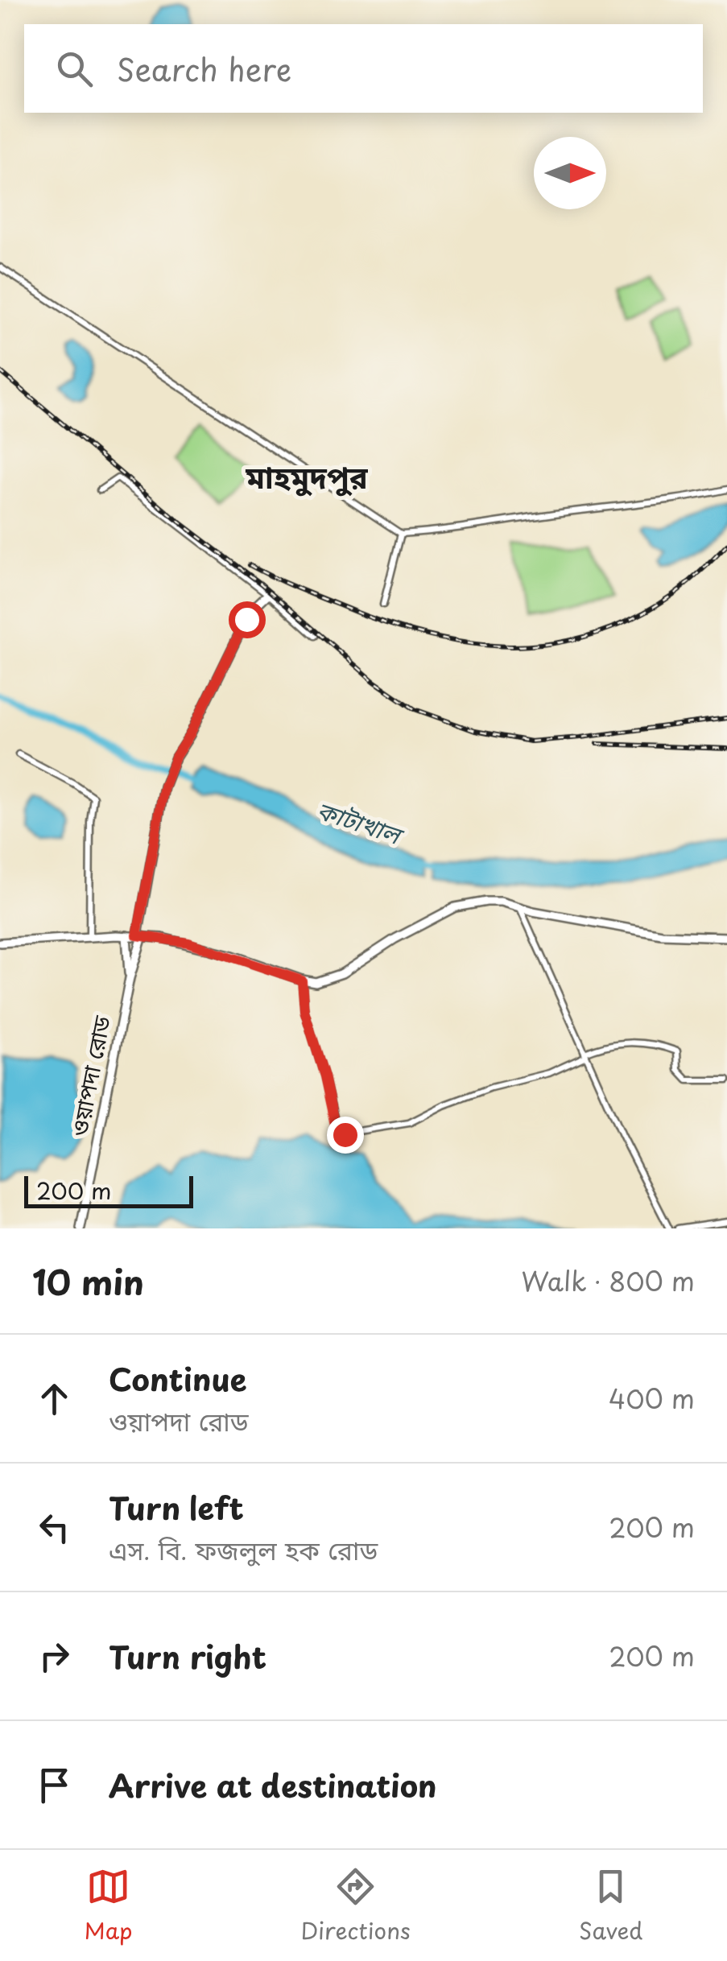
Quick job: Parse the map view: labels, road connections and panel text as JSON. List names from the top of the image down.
{
  "streets": {
    "main road": ["ওয়াপদা রোড"]
  },
  "districts": ["মাহমুদপুর"],
  "water": ["কাটাখাল"],
  "scale_bar": "200 m",
  "north": "right",
  "page": {
    "search": "Search here",
    "scale": "200 m",
    "heading": ["10 min", "Walk · 800 m"],
    "list": [
      ["Continue", "ওয়াপদা রোড", "400 m"],
      ["Turn left", "এস. বি. ফজলুল হক রোড", "200 m"],
      ["Turn right", "200 m"],
      "Arrive at destination"
    ],
    "nav": ["Map", "Directions", "Saved"]
  }
}
